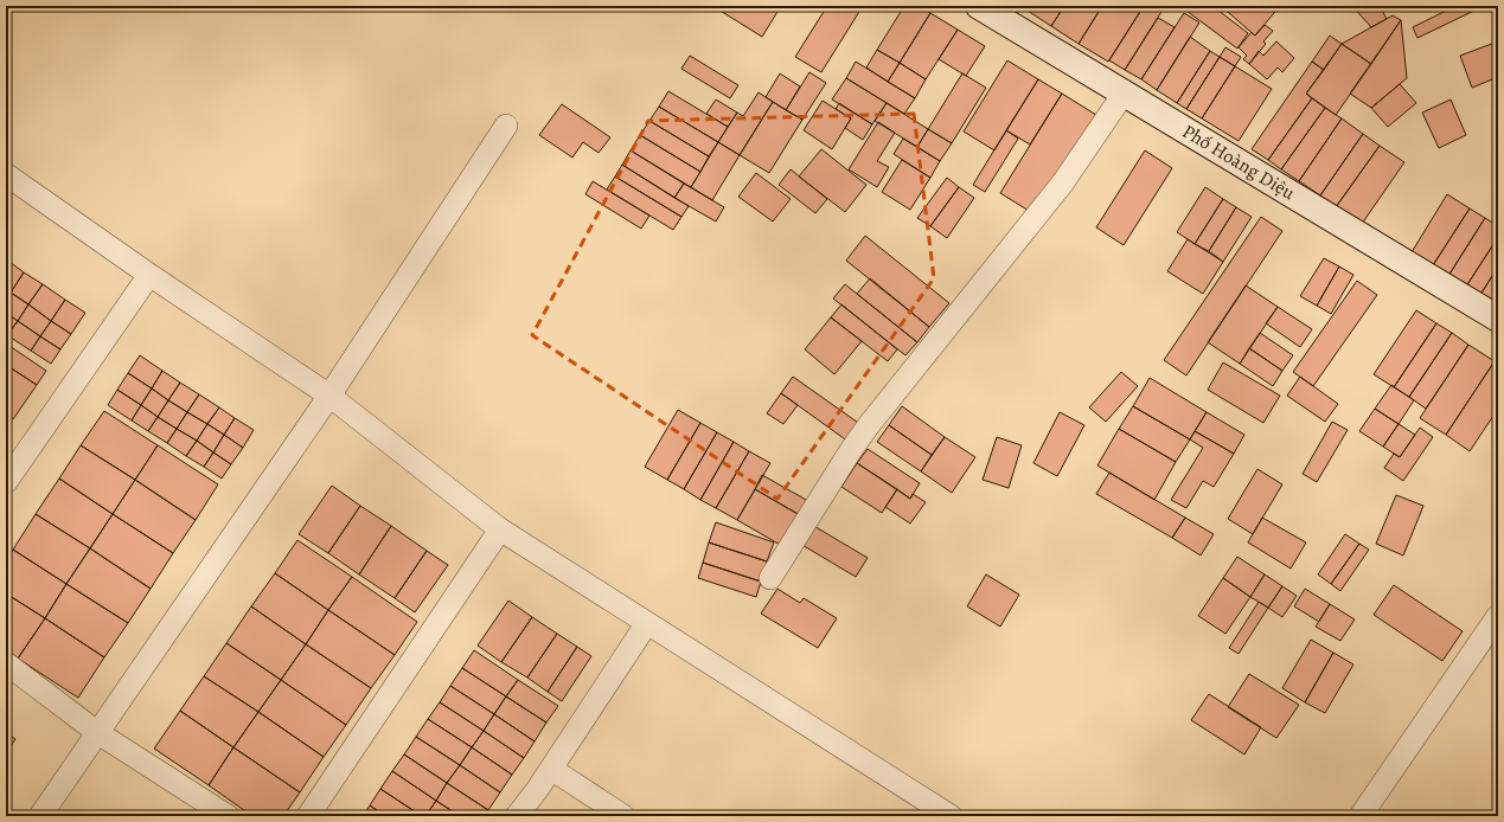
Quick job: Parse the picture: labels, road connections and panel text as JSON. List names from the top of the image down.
{
  "streets": {
    "main road": ["Phố Hoàng Diệu"]
  }
}
